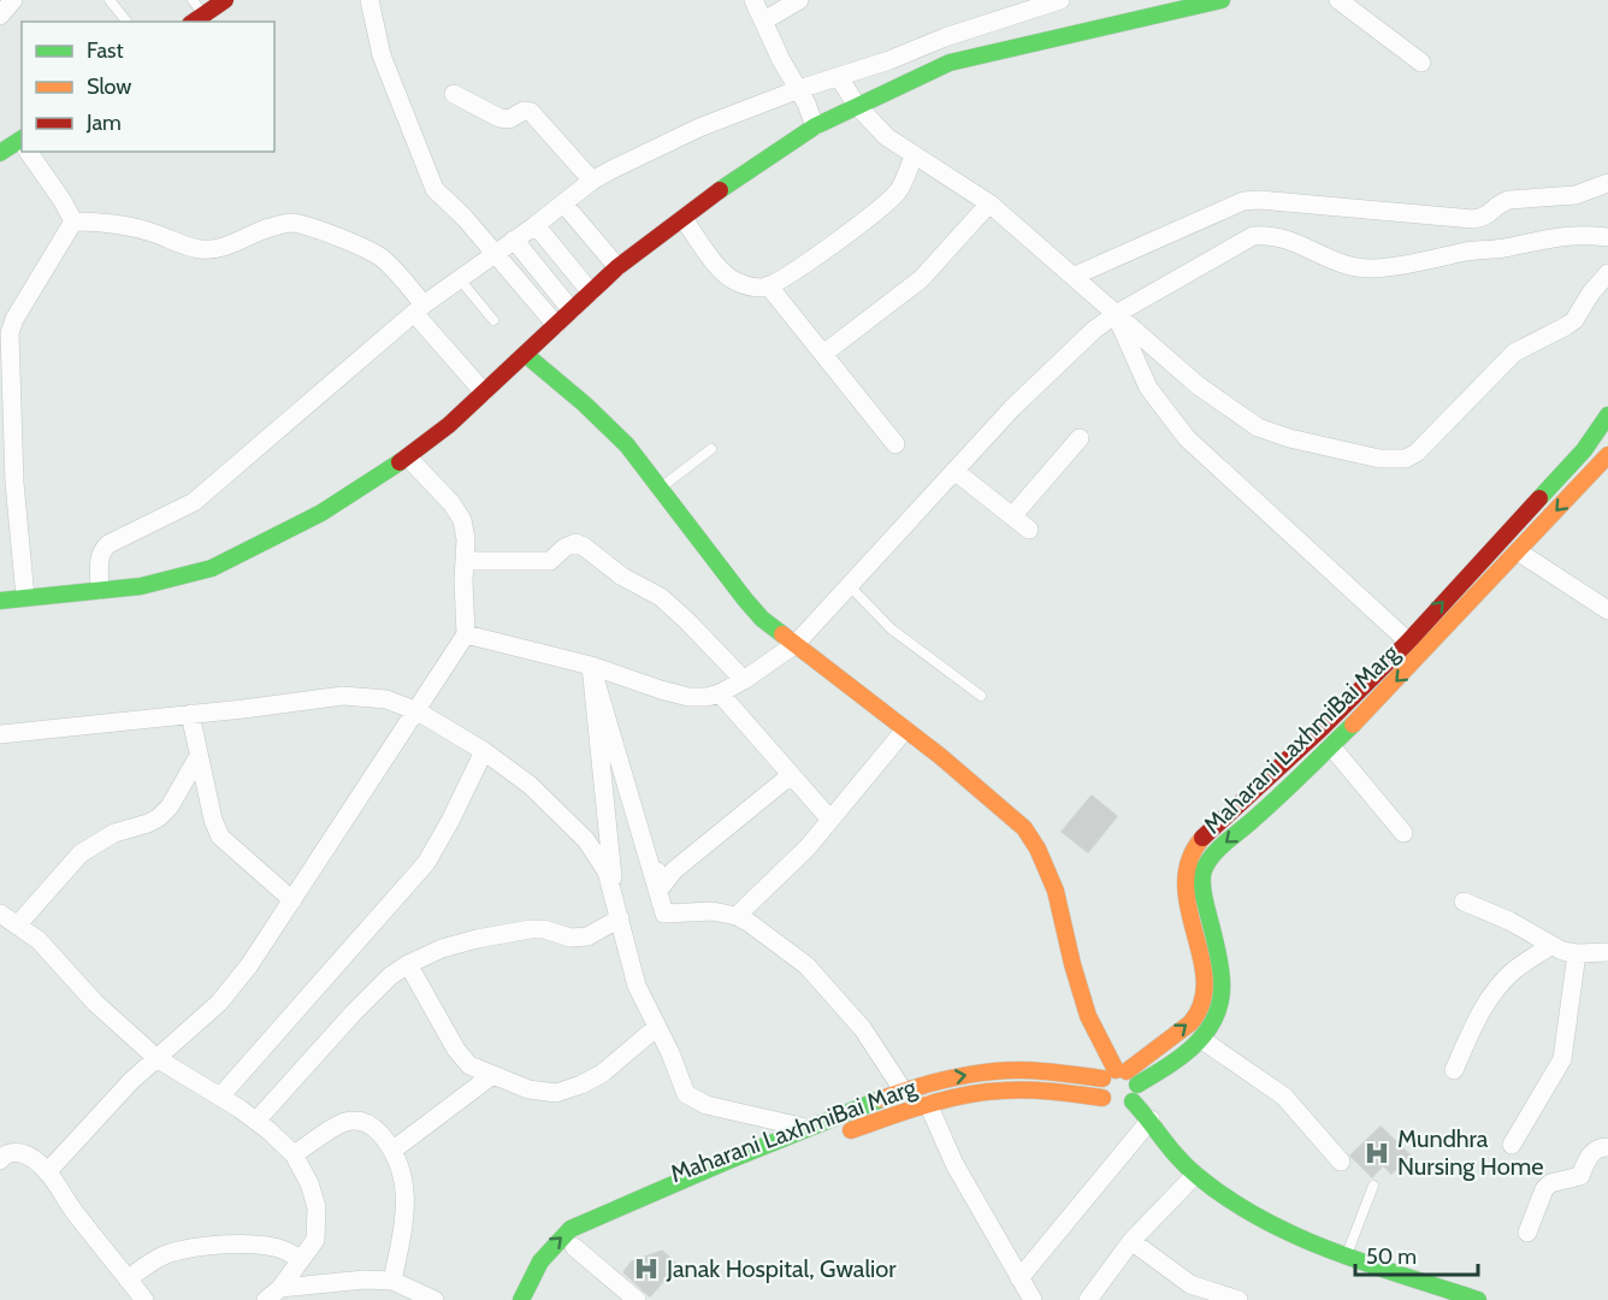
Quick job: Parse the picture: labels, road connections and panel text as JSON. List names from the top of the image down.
{
  "streets": {
    "main road": ["Maharani LaxhmiBai Marg"]
  },
  "places": {
    "hospital": ["Mundhra Nursing Home", "Janak Hospital, Gwalior"]
  },
  "legend": ["Fast", "Slow", "Jam"],
  "scale_bar": "50 m"
}
